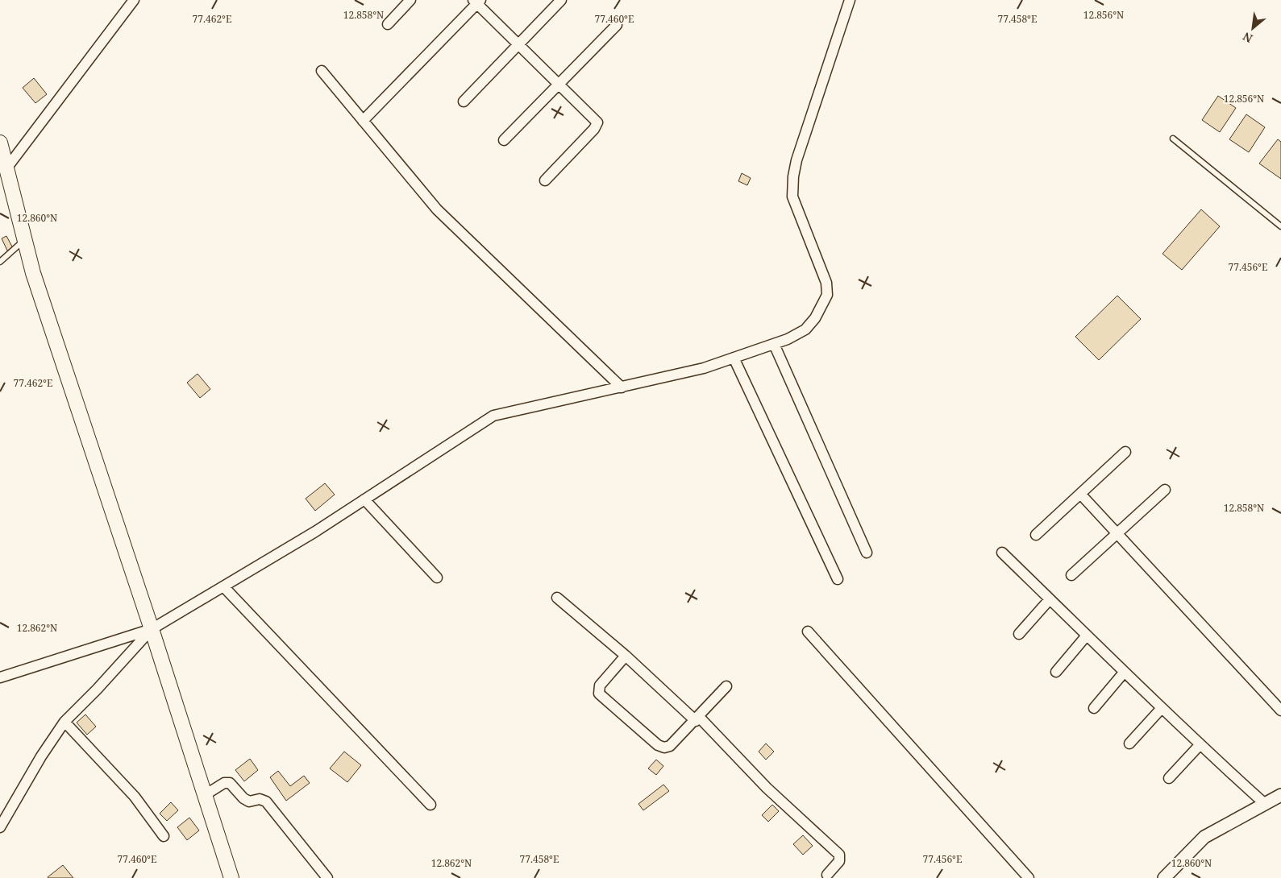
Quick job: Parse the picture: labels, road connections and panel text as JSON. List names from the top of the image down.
{
  "north": "bottom left",
  "coordinates": [
    "12.858°N",
    "12.856°N",
    "77.462°E",
    "77.460°E",
    "77.458°E",
    "12.860°N",
    "77.456°E",
    "12.862°N"
  ]
}
